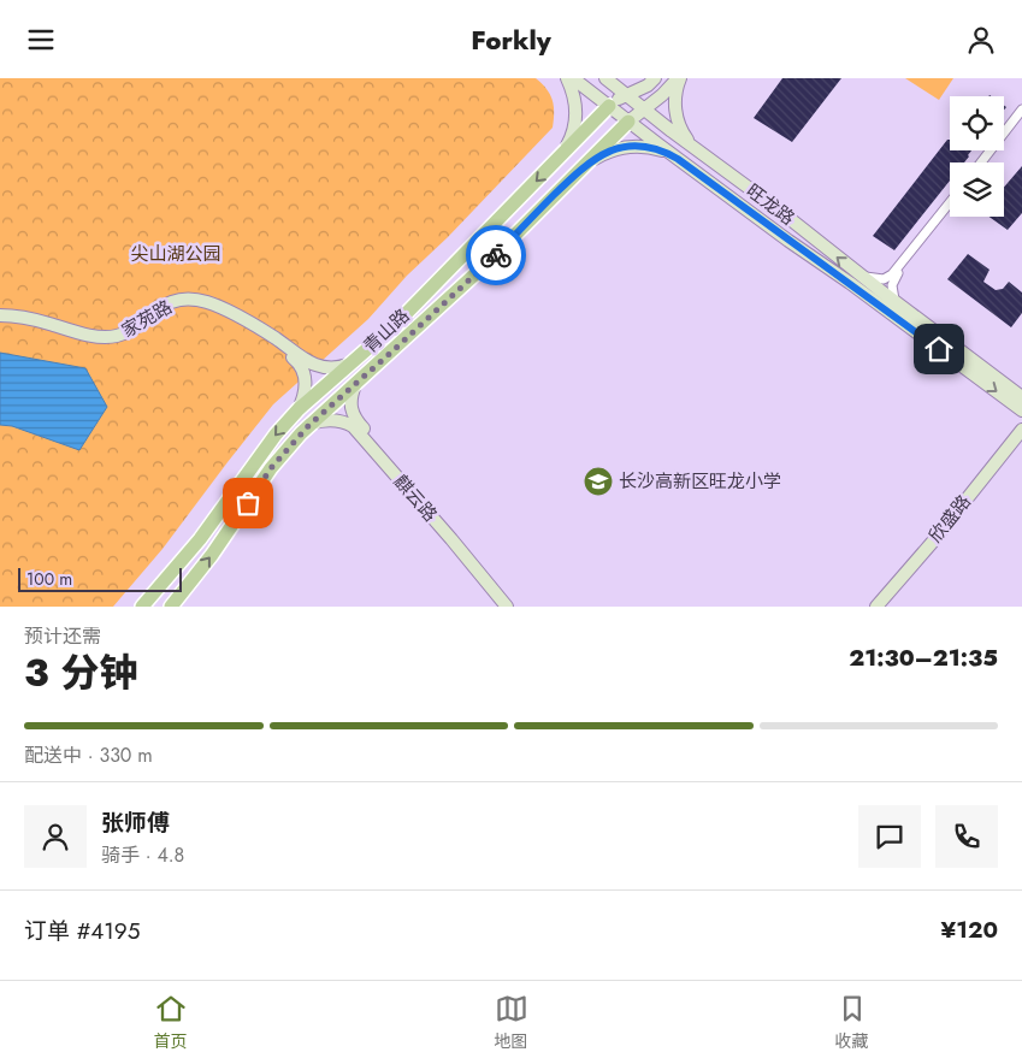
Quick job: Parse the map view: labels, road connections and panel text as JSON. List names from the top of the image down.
{
  "streets": {
    "main road": ["青山路"],
    "street": [
      "旺龙路",
      "家苑路",
      "麒云路",
      "欣盛路"
    ]
  },
  "crossings": [
    ["旺龙路", "青山路"],
    ["家苑路", "青山路"],
    ["青山路", "麒云路"]
  ],
  "parks": ["尖山湖公园"],
  "places": {
    "school or university": ["长沙高新区旺龙小学"]
  },
  "scale_bar": "100 m",
  "page": {
    "header": "Forkly",
    "scale": "100 m",
    "heading": ["3 分钟", "预计还需", "21:30–21:35"],
    "panel": [
      "张师傅",
      "骑手 · 4.8",
      "订单 #4195",
      "¥120"
    ],
    "bar": "配送中 · 330 m",
    "tabs": ["首页", "地图", "收藏"]
  }
}
